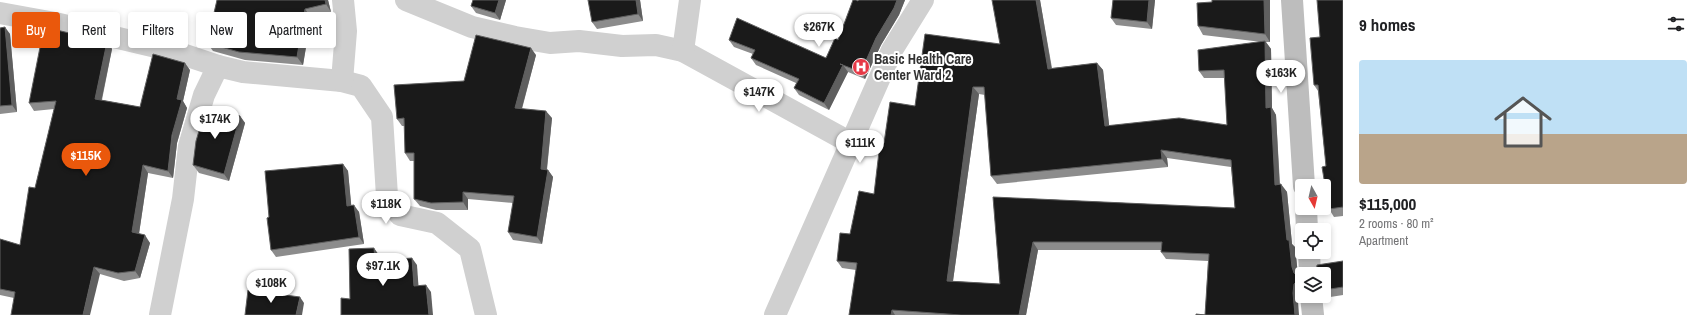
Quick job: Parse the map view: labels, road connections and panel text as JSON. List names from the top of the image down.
{
  "places": {
    "hospital": ["Basic Health Care Center Ward 2"]
  },
  "north": "bottom",
  "page": {
    "heading": "9 homes",
    "chip": [
      "Buy",
      "Rent",
      "Filters",
      "New",
      "Apartment"
    ],
    "price": [
      "$267K",
      "$163K",
      "$147K",
      "$174K",
      "$111K",
      "$115K",
      "$118K",
      "$97.1K",
      "$108K"
    ],
    "list": [
      {
        "name": "$115,000",
        "note": "2 rooms · 80 m² · Apartment"
      }
    ]
  }
}
